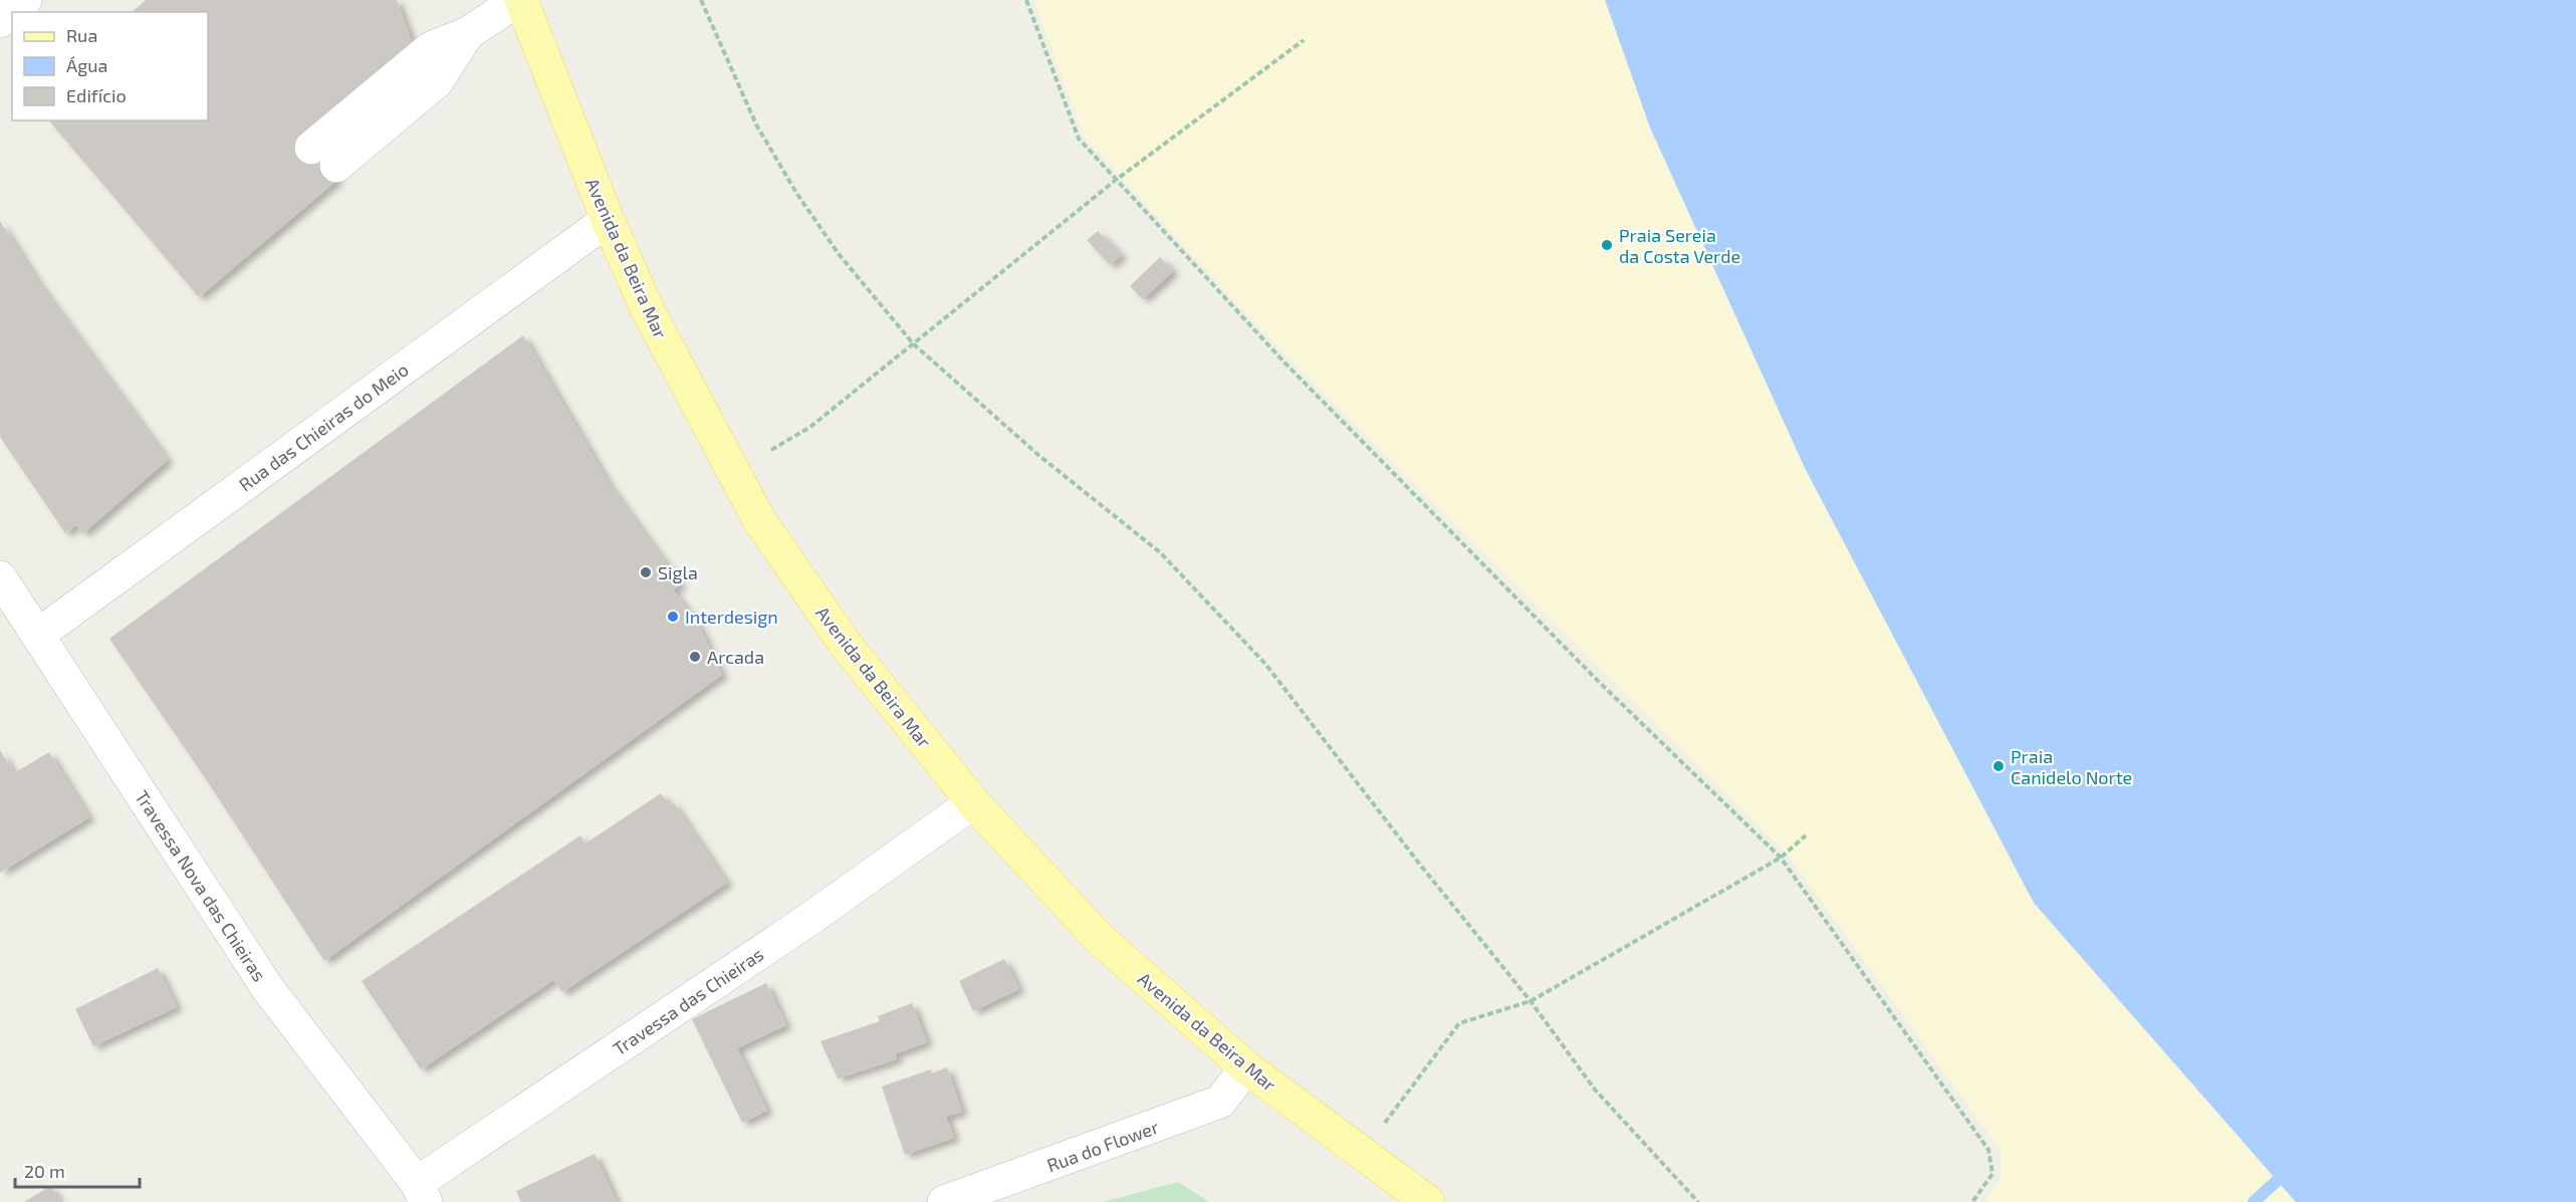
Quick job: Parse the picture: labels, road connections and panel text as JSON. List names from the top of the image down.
{
  "streets": {
    "main road": ["Avenida da Beira Mar"],
    "street": [
      "Rua das Chieiras do Meio",
      "Travessa Nova das Chieiras",
      "Travessa das Chieiras",
      "Rua do Flower"
    ]
  },
  "crossings": [
    ["Avenida da Beira Mar", "Rua das Chieiras do Meio"],
    ["Avenida da Beira Mar", "Travessa das Chieiras"],
    ["Avenida da Beira Mar", "Rua do Flower"],
    ["Rua das Chieiras do Meio", "Travessa Nova das Chieiras"],
    ["Travessa Nova das Chieiras", "Travessa das Chieiras"]
  ],
  "places": [
    "Praia Sereia da Costa Verde",
    "Sigla",
    "Interdesign",
    "Arcada",
    "Praia Canidelo Norte"
  ],
  "legend": ["Rua", "Água", "Edifício"],
  "scale_bar": "20 m"
}
